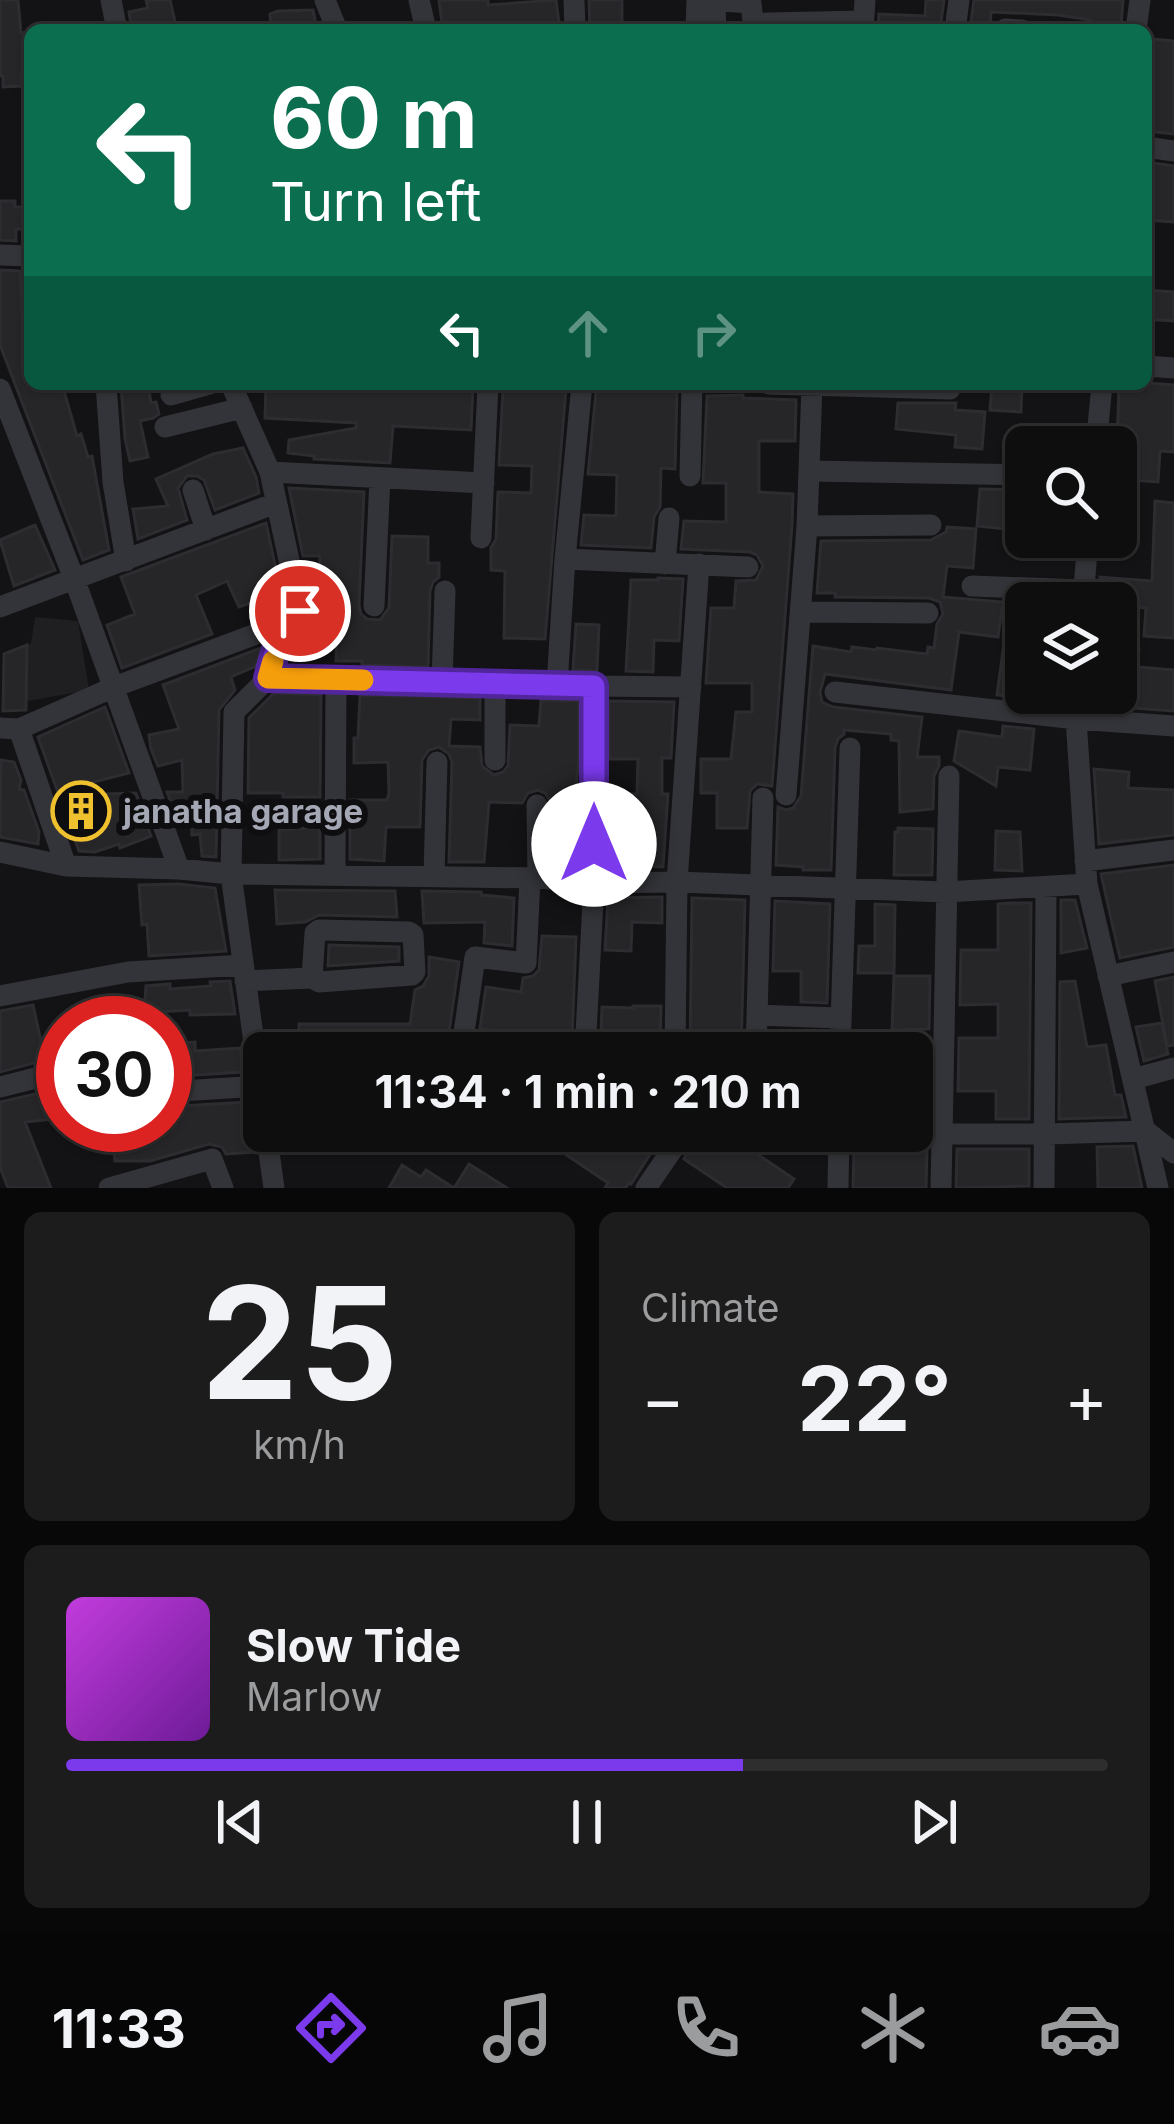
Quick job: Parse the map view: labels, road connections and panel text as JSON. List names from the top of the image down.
{
  "places": {
    "building": ["janatha garage"]
  },
  "page": {
    "turn": ["60 m", "Turn left"],
    "limit": "30",
    "trip": "11:34 · 1 min · 210 m",
    "tile": [
      ["25", "km/h"],
      "Climate"
    ],
    "heat": ["−", "22°", "+"],
    "song": ["Slow Tide", "Marlow"],
    "tabs": "11:33"
  }
}
